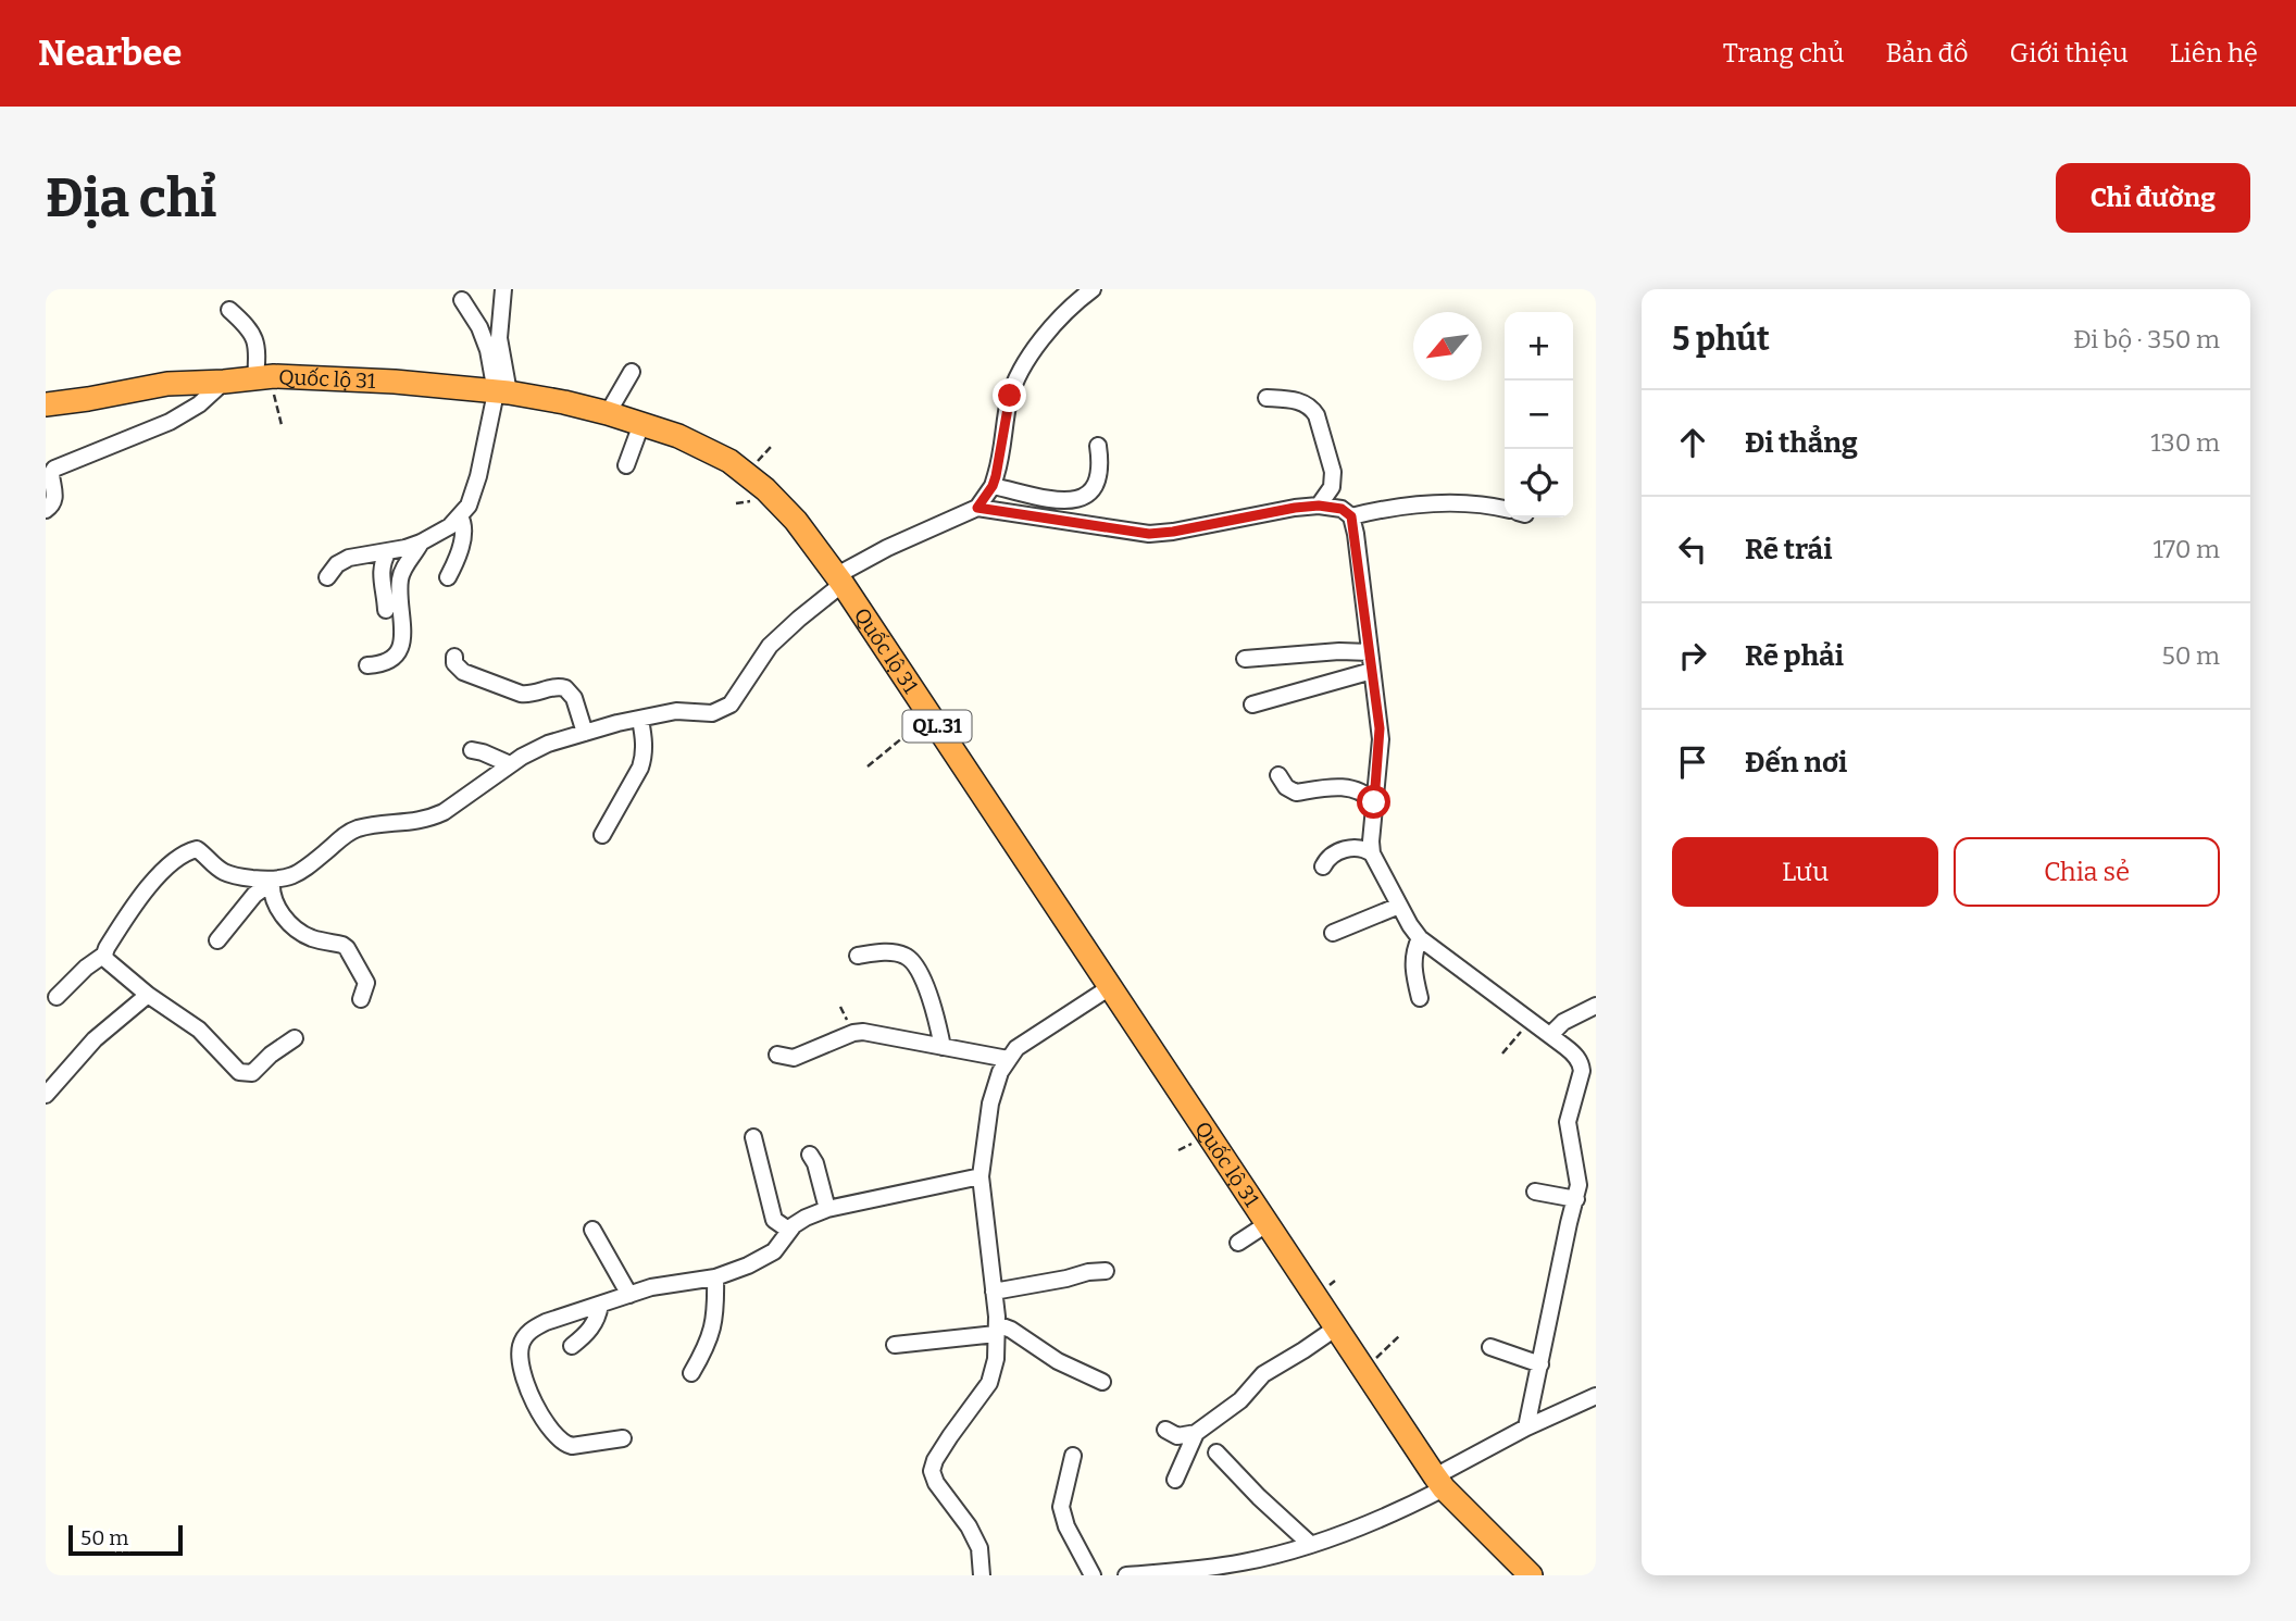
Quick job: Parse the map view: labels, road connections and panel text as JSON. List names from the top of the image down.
{
  "streets": {
    "highway": ["Quốc lộ 31", "QL.31"]
  },
  "scale_bar": "50 m",
  "north": "bottom left",
  "page": {
    "header": "Nearbee",
    "nav": [
      "Trang chủ",
      "Bản đồ",
      "Giới thiệu",
      "Liên hệ"
    ],
    "buttons": [
      "Chỉ đường",
      ["Lưu", "Chia sẻ"]
    ],
    "title": "Địa chỉ",
    "heading": ["5 phút", "Đi bộ · 350 m"],
    "map_buttons": ["+", "−"],
    "list": [
      ["Đi thẳng", "130 m"],
      ["Rẽ trái", "170 m"],
      ["Rẽ phải", "50 m"],
      "Đến nơi"
    ],
    "scale": "50 m"
  }
}
